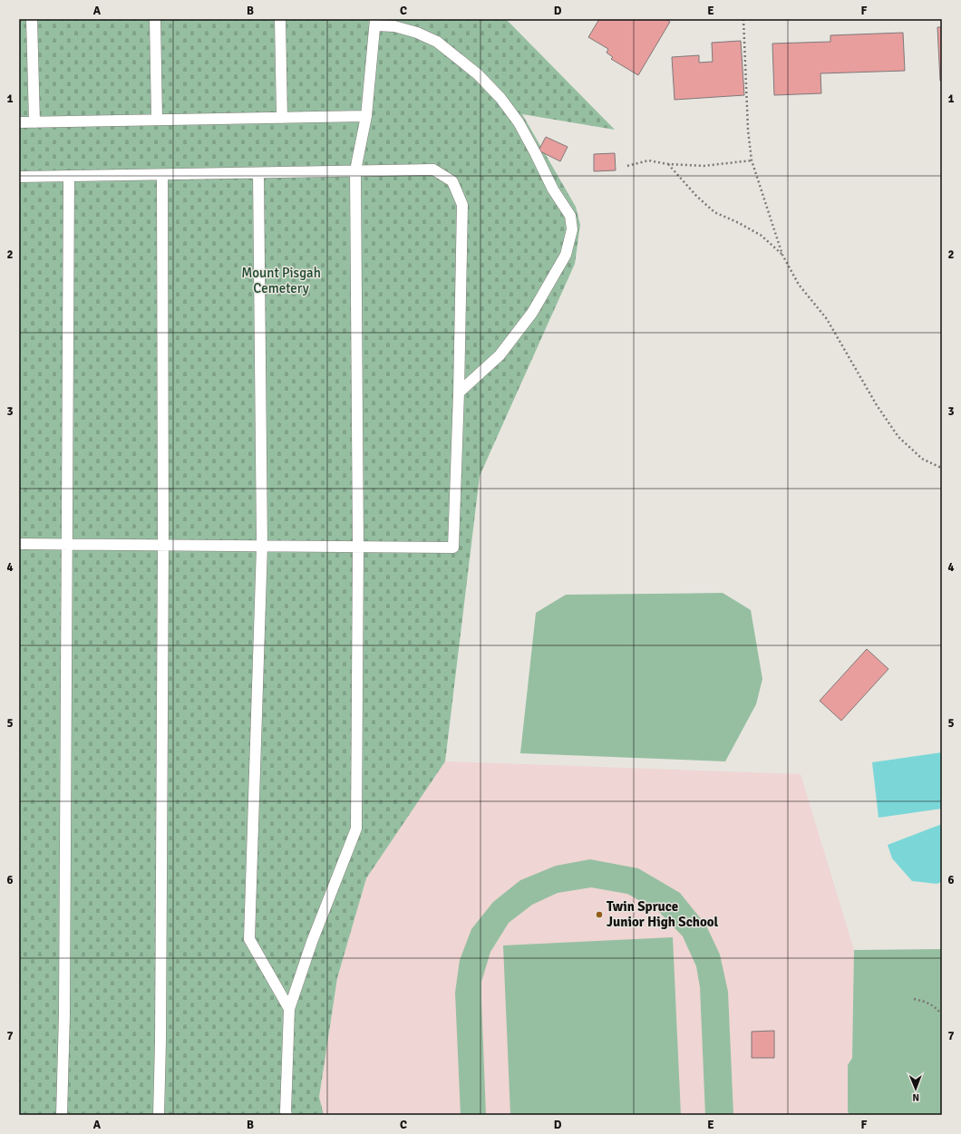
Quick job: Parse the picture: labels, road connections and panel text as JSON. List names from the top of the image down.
{
  "parks": ["Mount Pisgah Cemetery"],
  "places": ["Twin Spruce Junior High School"],
  "north": "bottom",
  "grid": {
    "columns": [
      "A",
      "B",
      "C",
      "D",
      "E",
      "F"
    ],
    "rows": [
      "1",
      "2",
      "3",
      "4",
      "5",
      "6",
      "7"
    ]
  }
}
